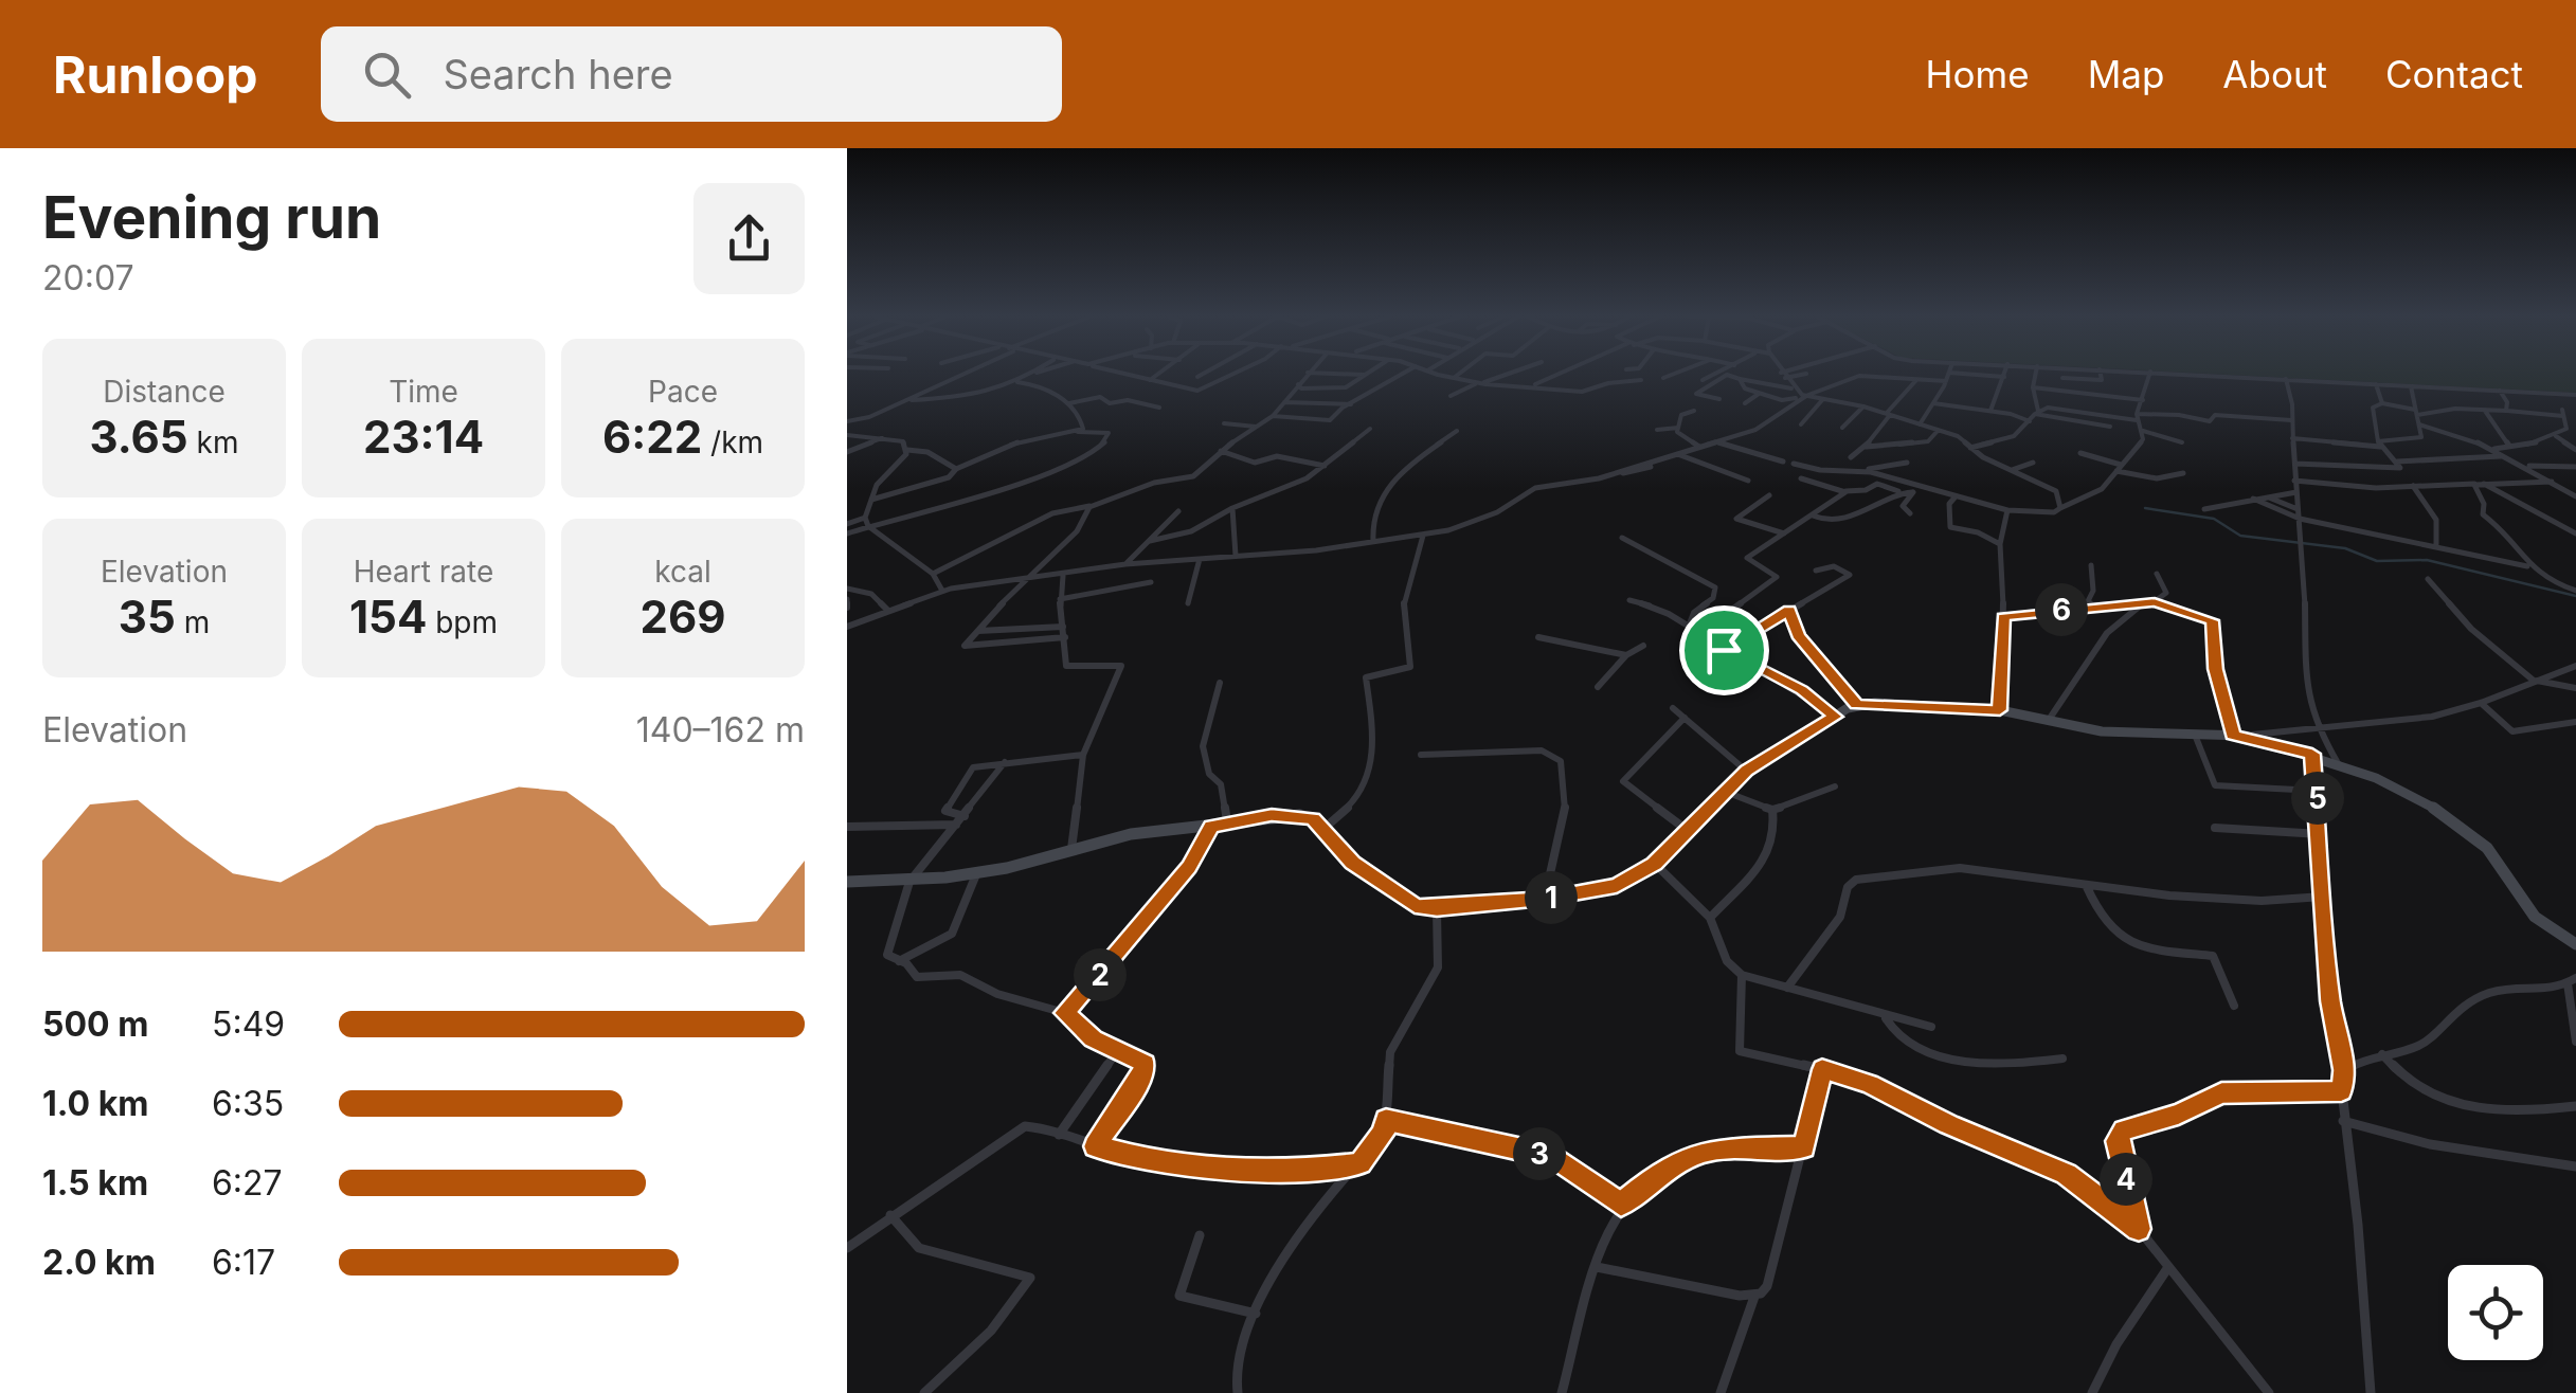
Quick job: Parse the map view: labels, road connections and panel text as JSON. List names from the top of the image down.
{
  "page": {
    "header": "Runloop",
    "search": "Search here",
    "nav": [
      "Home",
      "Map",
      "About",
      "Contact"
    ],
    "heading": ["Evening run", "20:07"],
    "stats": [
      ["Distance", "3.65 km"],
      ["Time", "23:14"],
      ["Pace", "6:22 /km"],
      ["Elevation", "35 m"],
      ["Heart rate", "154 bpm"],
      ["kcal", "269"]
    ],
    "pins": [
      "6",
      "5",
      "1",
      "2",
      "3",
      "4"
    ],
    "chart": ["Elevation", "140–162 m"],
    "list": [
      {
        "name": "500 m",
        "note": "5:49"
      },
      {
        "name": "1.0 km",
        "note": "6:35"
      },
      {
        "name": "1.5 km",
        "note": "6:27"
      },
      {
        "name": "2.0 km",
        "note": "6:17"
      }
    ]
  }
}
